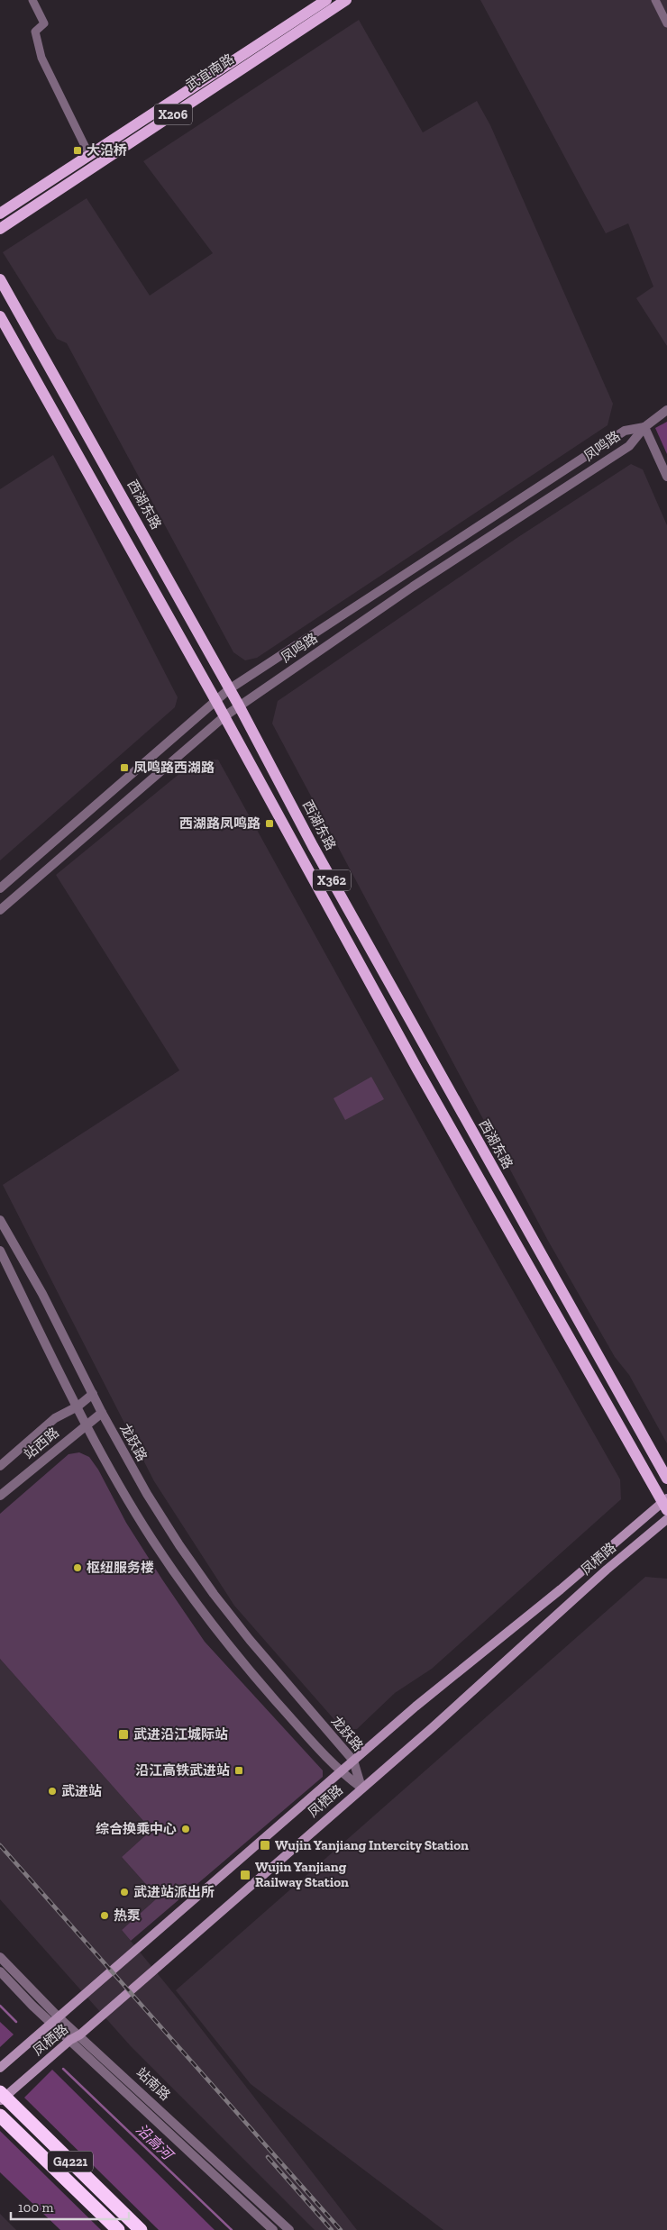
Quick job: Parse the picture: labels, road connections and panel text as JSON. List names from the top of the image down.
{
  "streets": {
    "highway": ["G4221"],
    "main road": [
      "武宜南路",
      "X206",
      "西湖东路",
      "X362",
      "凤栖路"
    ],
    "street": [
      "凤鸣路",
      "龙跃路",
      "站西路",
      "站南路"
    ]
  },
  "crossings": [
    ["凤鸣路", "西湖东路"],
    ["凤鸣路", "X362"],
    ["X362", "凤栖路"],
    ["龙跃路", "站西路"],
    ["龙跃路", "凤栖路"],
    ["凤栖路", "站南路"]
  ],
  "water": ["沿高河"],
  "places": {
    "transit": [
      "大沿桥",
      "凤鸣路西湖路",
      "西湖路凤鸣路",
      "武进沿江城际站",
      "沿江高铁武进站",
      "Wujin Yanjiang Intercity Station",
      "Wujin Yanjiang Railway Station"
    ],
    "other": [
      "枢纽服务楼",
      "武进站",
      "综合换乘中心",
      "武进站派出所",
      "热泵"
    ]
  },
  "scale_bar": "100 m"
}
